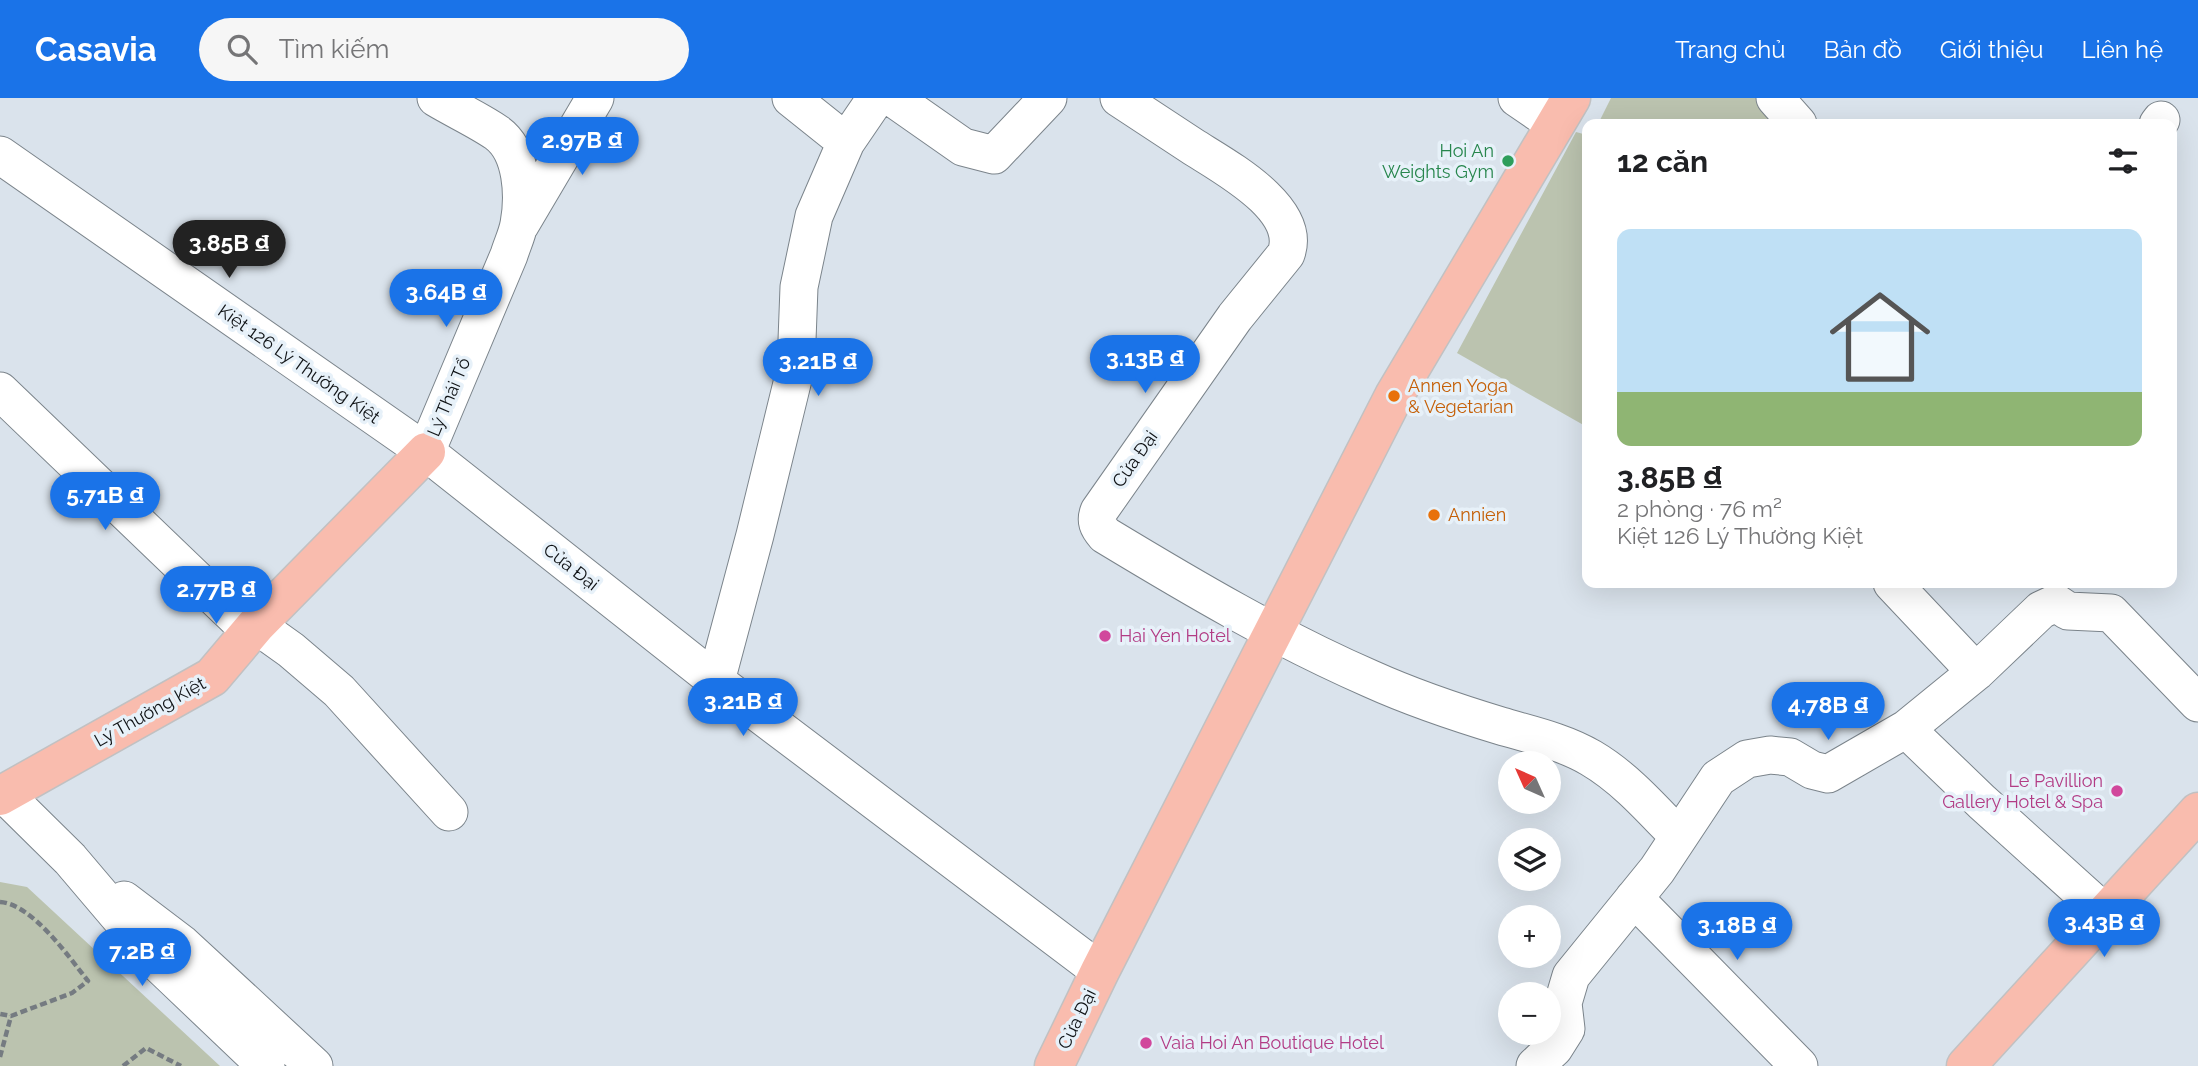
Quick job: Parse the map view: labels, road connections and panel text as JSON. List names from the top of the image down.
{
  "streets": {
    "main road": ["Cửa Đại", "Lý Thường Kiệt"],
    "street": ["Kiệt 126 Lý Thường Kiệt", "Lý Thái Tổ"]
  },
  "crossings": [
    ["Kiệt 126 Lý Thường Kiệt", "Lý Thái Tổ"],
    ["Kiệt 126 Lý Thường Kiệt", "Cửa Đại"],
    ["Kiệt 126 Lý Thường Kiệt", "Lý Thường Kiệt"],
    ["Lý Thái Tổ", "Cửa Đại"],
    ["Lý Thái Tổ", "Lý Thường Kiệt"],
    ["Cửa Đại", "Lý Thường Kiệt"]
  ],
  "places": [
    "Hoi An Weights Gym",
    "Annen Yoga & Vegetarian",
    "Annien",
    "Hai Yen Hotel",
    "Le Pavillion Gallery Hotel & Spa",
    "Vaia Hoi An Boutique Hotel"
  ],
  "north": "top left",
  "page": {
    "header": "Casavia",
    "search": "Tìm kiếm",
    "nav": [
      "Trang chủ",
      "Bản đồ",
      "Giới thiệu",
      "Liên hệ"
    ],
    "price": [
      "2.97B ₫",
      "3.85B ₫",
      "3.64B ₫",
      "3.13B ₫",
      "3.21B ₫",
      "5.71B ₫",
      "2.77B ₫",
      "3.21B ₫",
      "4.78B ₫",
      "3.43B ₫",
      "3.18B ₫",
      "7.2B ₫"
    ],
    "heading": "12 căn",
    "list": [
      {
        "name": "3.85B ₫",
        "note": "2 phòng · 76 m² · Kiệt 126 Lý Thường Kiệt"
      }
    ],
    "map_buttons": ["+", "−"]
  }
}
